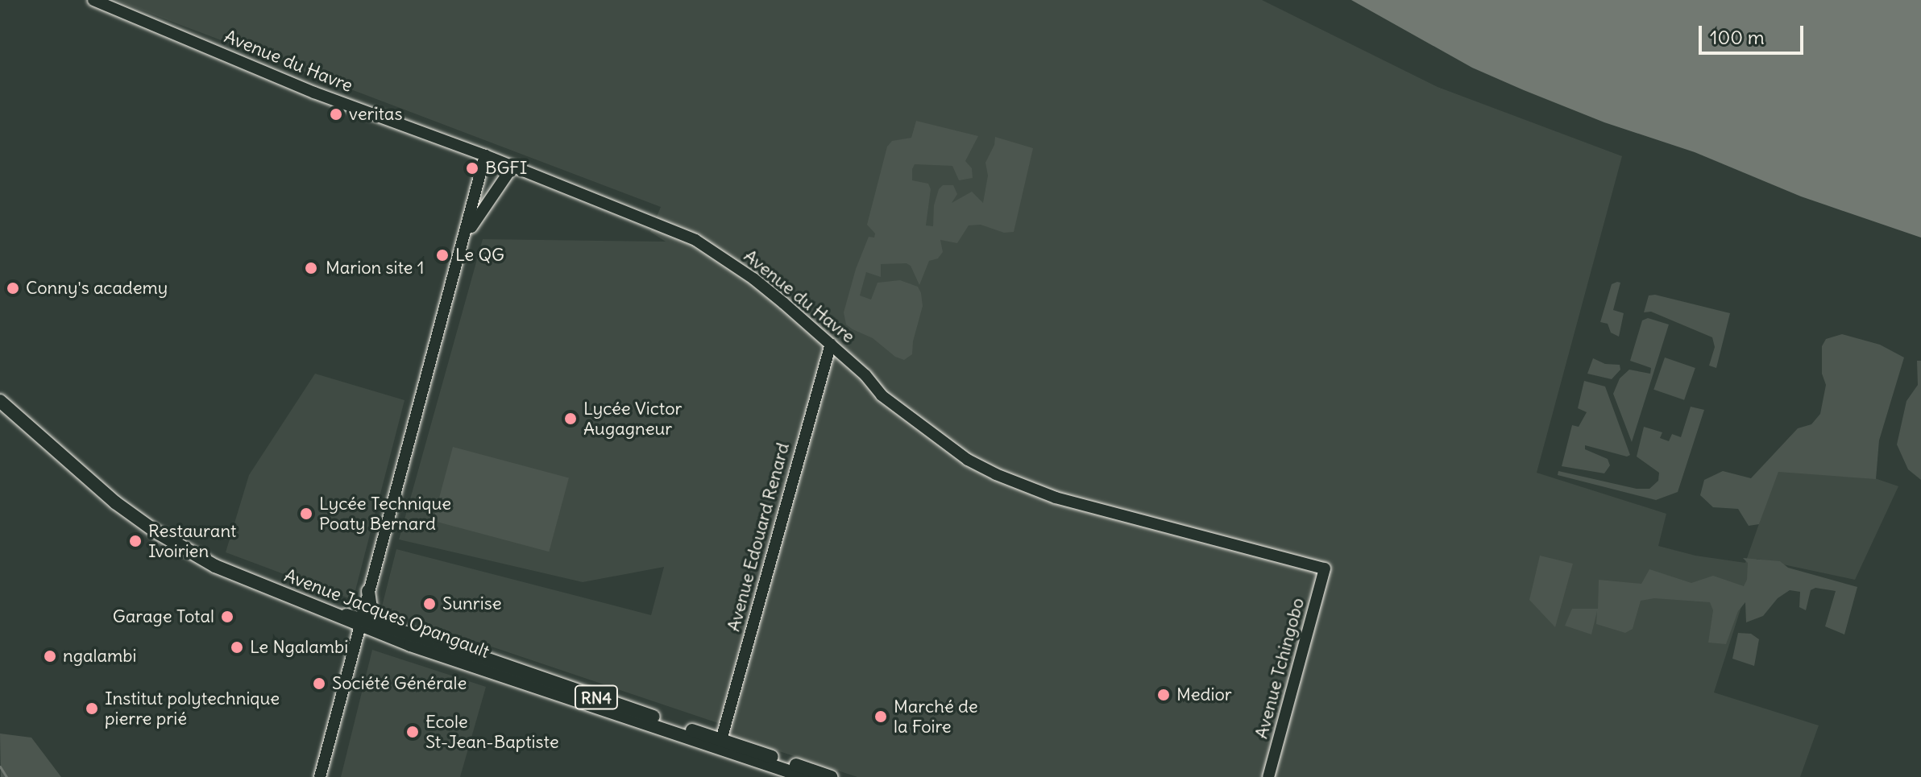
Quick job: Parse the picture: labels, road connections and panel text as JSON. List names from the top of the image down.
{
  "streets": {
    "highway": ["Avenue Jacques Opangault", "RN4"],
    "street": ["Avenue du Havre", "Avenue Edouard Renard", "Avenue Tchingobo"]
  },
  "crossings": [
    ["Avenue du Havre", "Avenue Edouard Renard"],
    ["Avenue du Havre", "Avenue Tchingobo"],
    ["Avenue Edouard Renard", "RN4"],
    ["Avenue Jacques Opangault", "RN4"]
  ],
  "places": [
    "veritas",
    "BGFI",
    "Le QG",
    "Marion site 1",
    "Conny's academy",
    "Lycée Victor Augagneur",
    "Lycée Technique Poaty Bernard",
    "Restaurant Ivoirien",
    "Sunrise",
    "Garage Total",
    "Le Ngalambi",
    "ngalambi",
    "Société Générale",
    "Medior",
    "Institut polytechnique pierre prié",
    "Marché de la Foire",
    "Ecole St-Jean-Baptiste"
  ],
  "scale_bar": "100 m"
}
